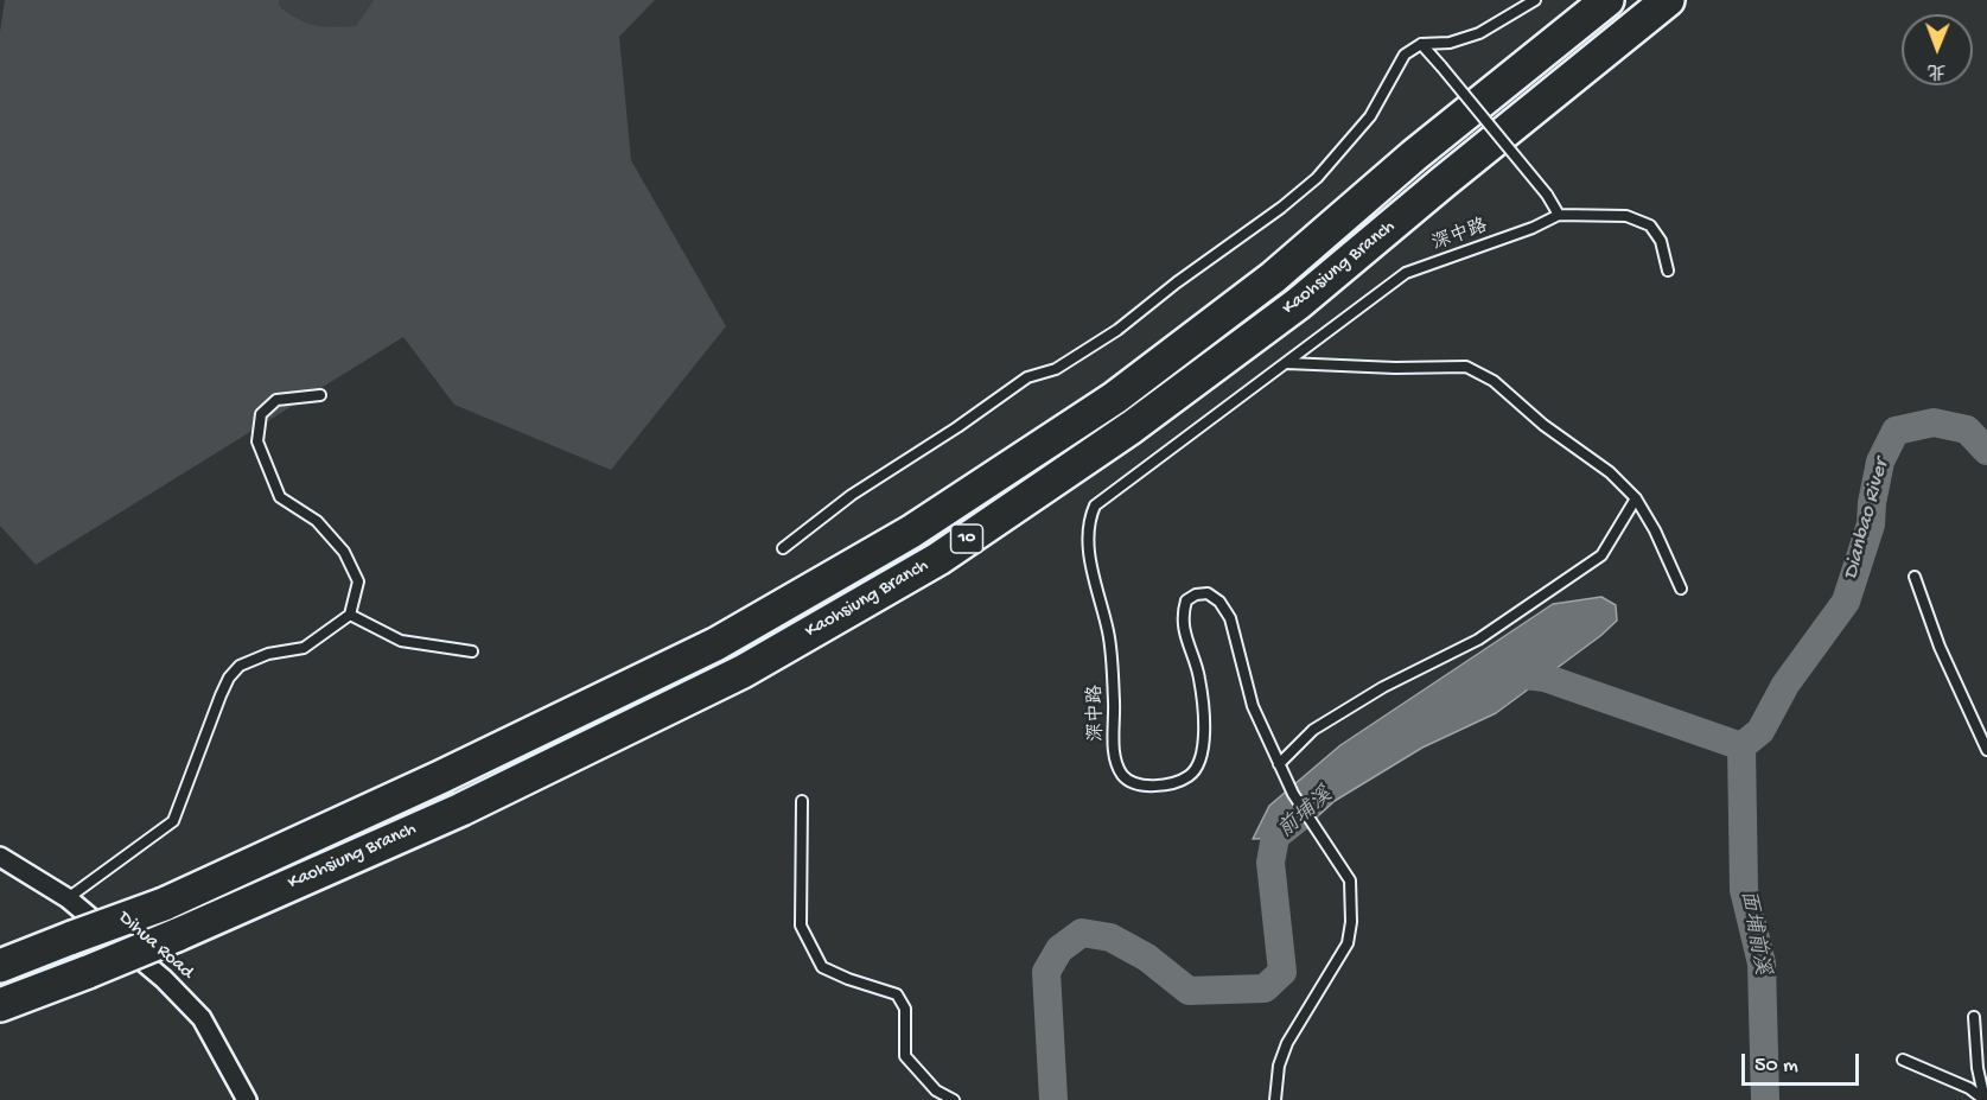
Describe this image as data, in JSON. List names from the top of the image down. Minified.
{"streets":{"highway":["Kaohsiung Branch","10"],"street":["Dihua Road"],"lane":["深中路"]},"water":["Dianbao River","前埔溪","面埔前溪"],"scale_bar":"50 m","north":"bottom"}
